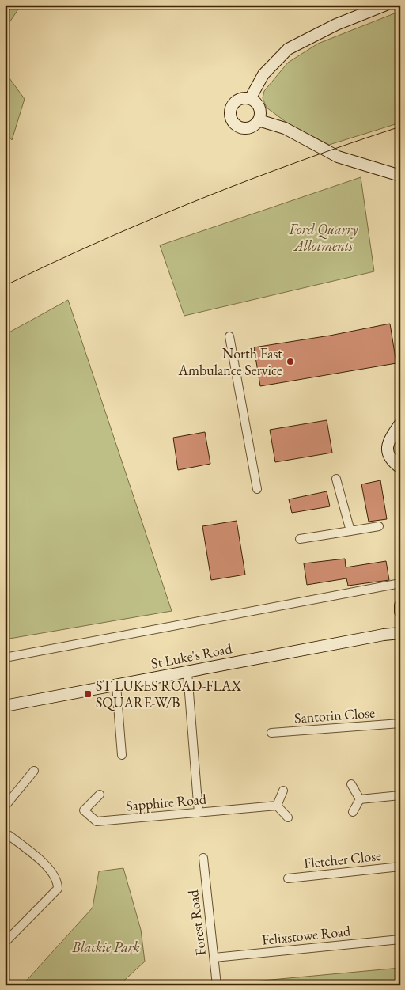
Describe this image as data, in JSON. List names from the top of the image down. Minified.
{"streets":{"main road":["St Luke's Road"],"street":["Santorin Close","Sapphire Road","Fletcher Close","Forest Road","Felixstowe Road"]},"crossings":[["Forest Road","Felixstowe Road"]],"parks":["Ford Quarry Allotments","Blackie Park"],"places":{"other":["North East Ambulance Service"],"transit":["ST LUKES ROAD-FLAX SQUARE-W/B"]}}
